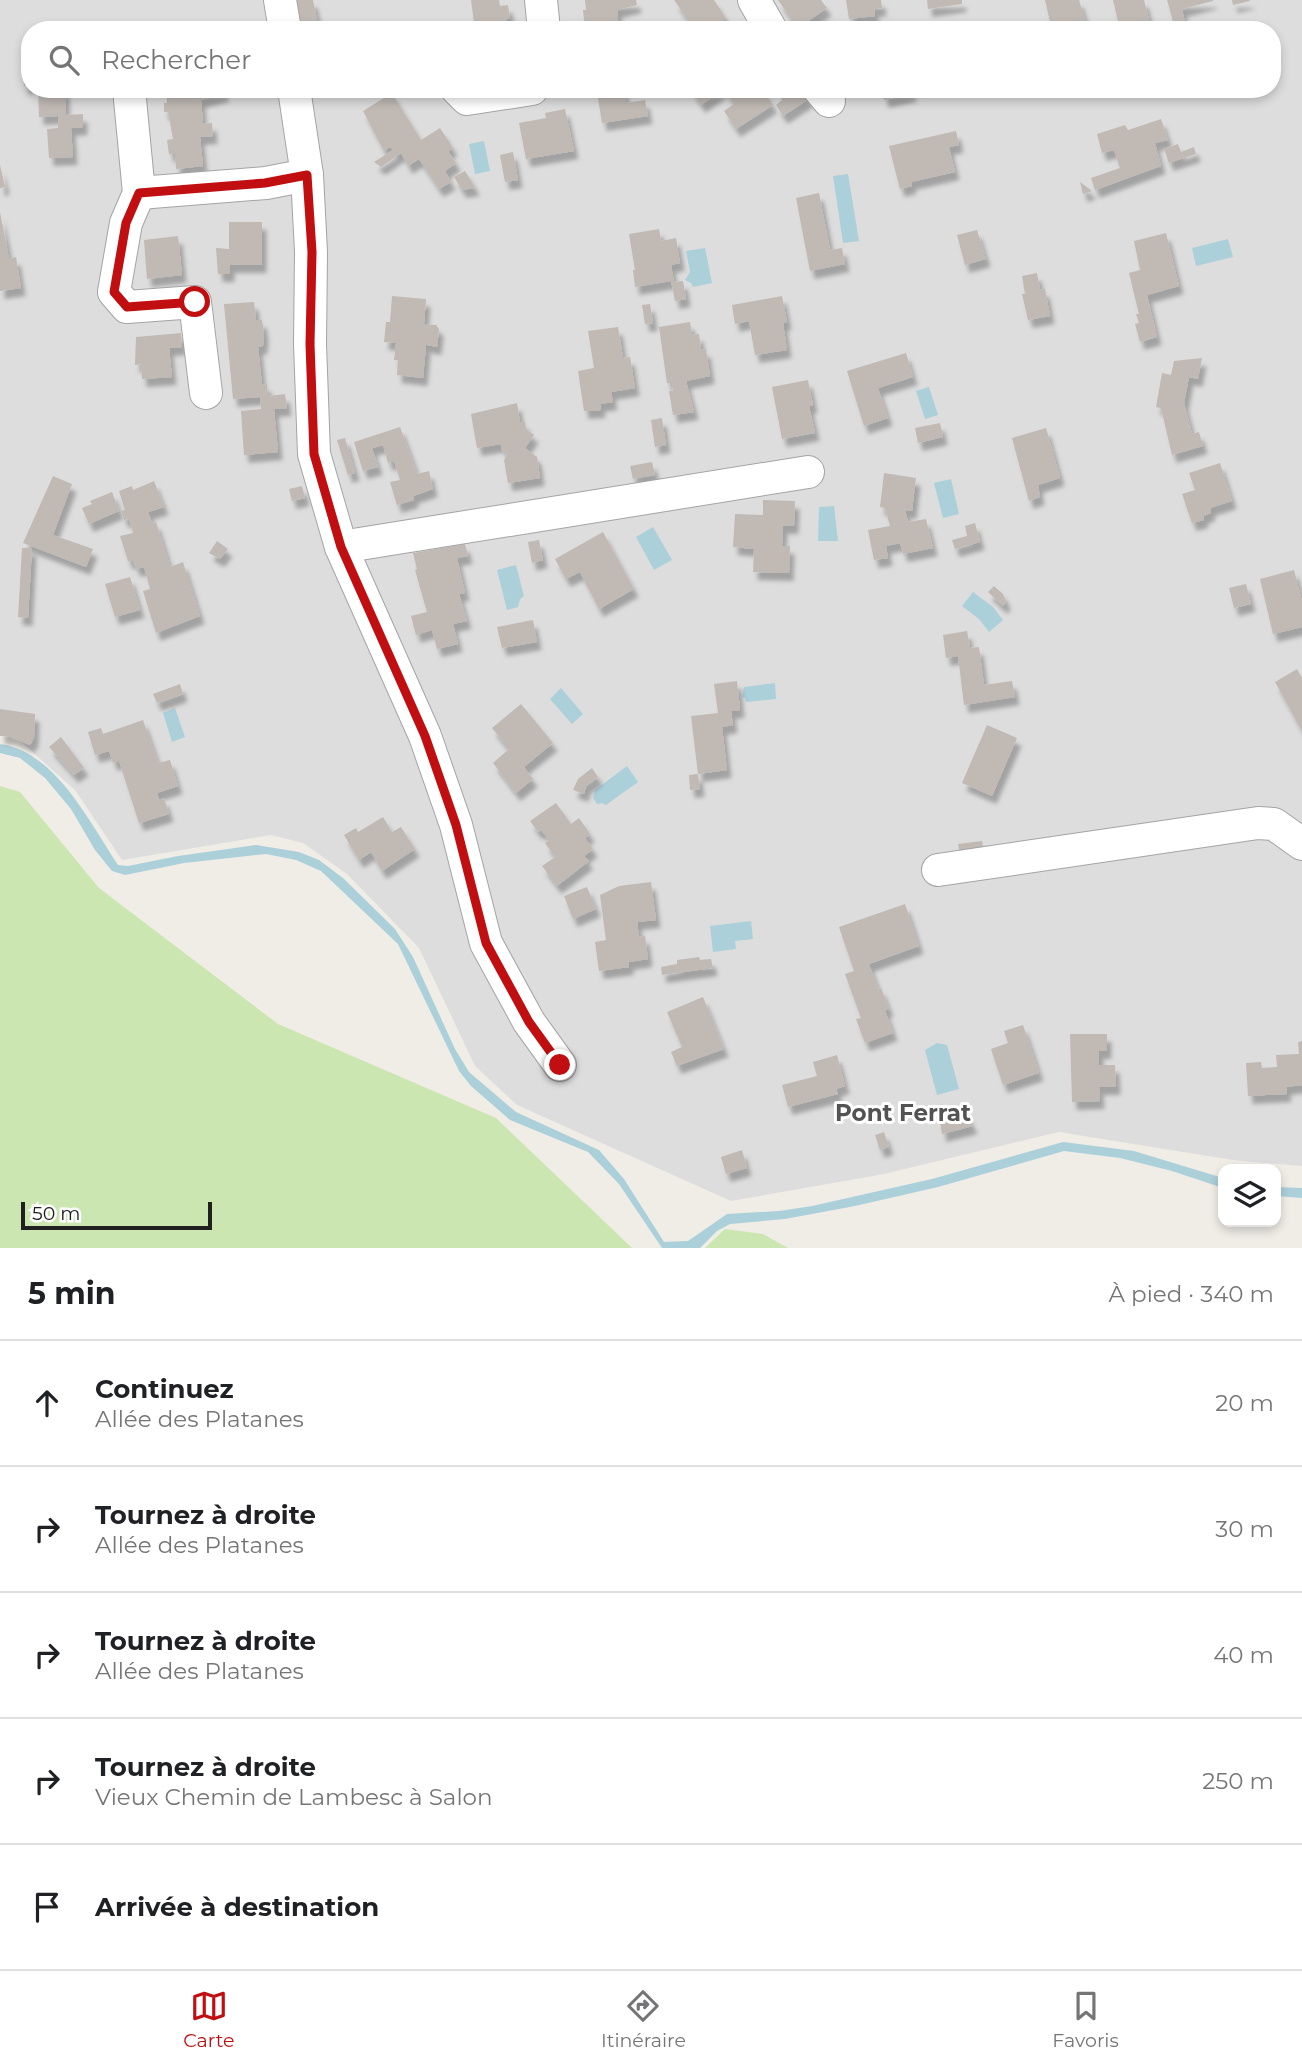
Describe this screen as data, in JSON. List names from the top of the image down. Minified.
{"districts":["Pont Ferrat"],"scale_bar":"50 m","page":{"search":"Rechercher","scale":"50 m","heading":["5 min","À pied · 340 m"],"list":[["Continuez","Allée des Platanes","20 m"],["Tournez à droite","Allée des Platanes","30 m"],["Tournez à droite","Allée des Platanes","40 m"],["Tournez à droite","Vieux Chemin de Lambesc à Salon","250 m"],"Arrivée à destination"],"nav":["Carte","Itinéraire","Favoris"]}}
